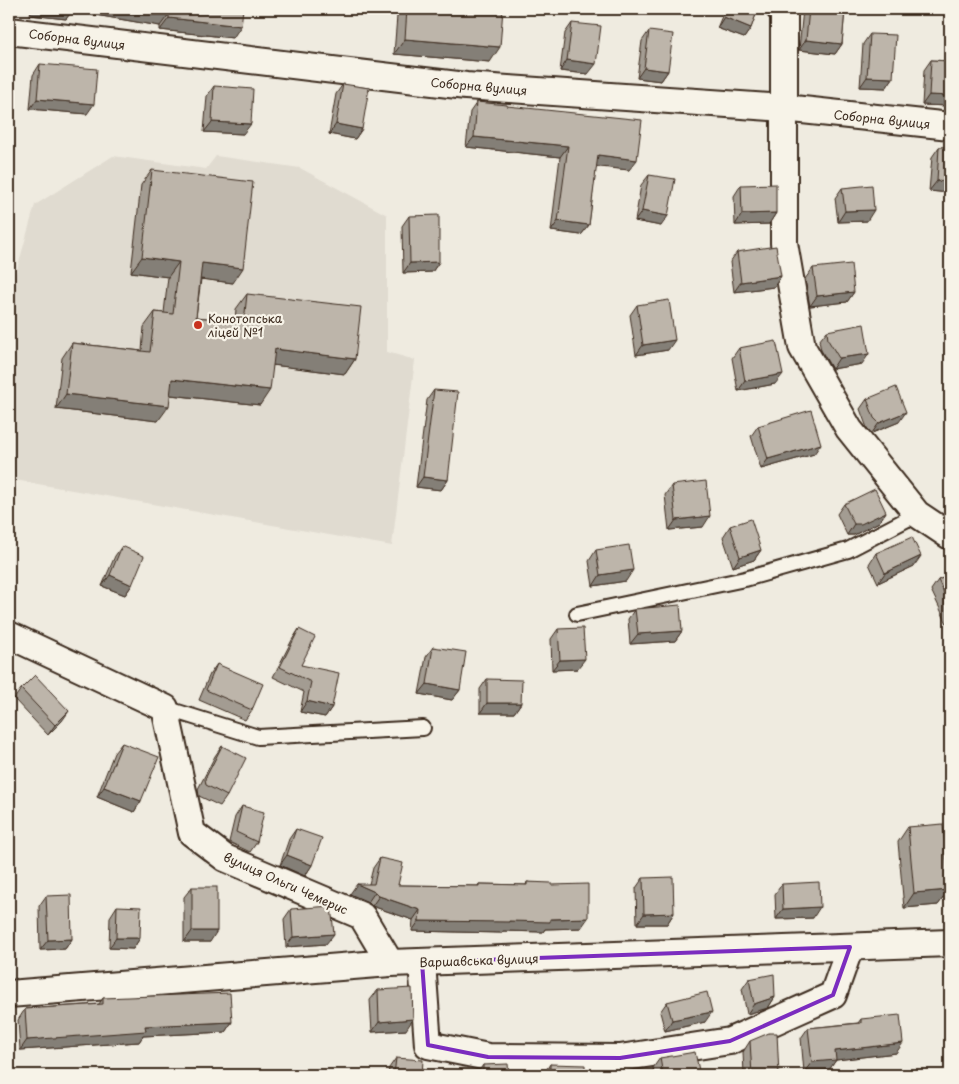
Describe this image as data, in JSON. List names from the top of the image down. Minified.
{"streets":{"street":["Соборна вулиця","вулиця Ольги Чемерис","Варшавська вулиця"]},"crossings":[["вулиця Ольги Чемерис","Варшавська вулиця"]],"places":["Конотопська ліцей №1"]}
